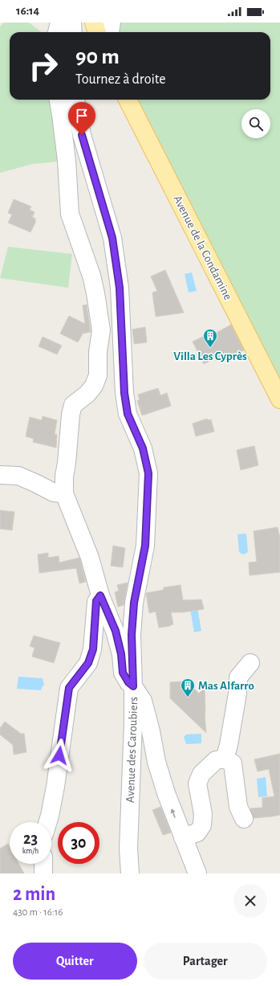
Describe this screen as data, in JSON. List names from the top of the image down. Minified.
{"streets":{"main road":["Avenue de la Condamine"],"street":["Avenue des Caroubiers"]},"places":{"building":["Villa Les Cyprès","Mas Alfarro"]},"page":{"status":"16:14","turn":["90 m","Tournez à droite"],"speed":"23 km/h","limit":"30","heading":["2 min","430 m · 16:16"],"buttons":["Quitter","Partager"]}}
